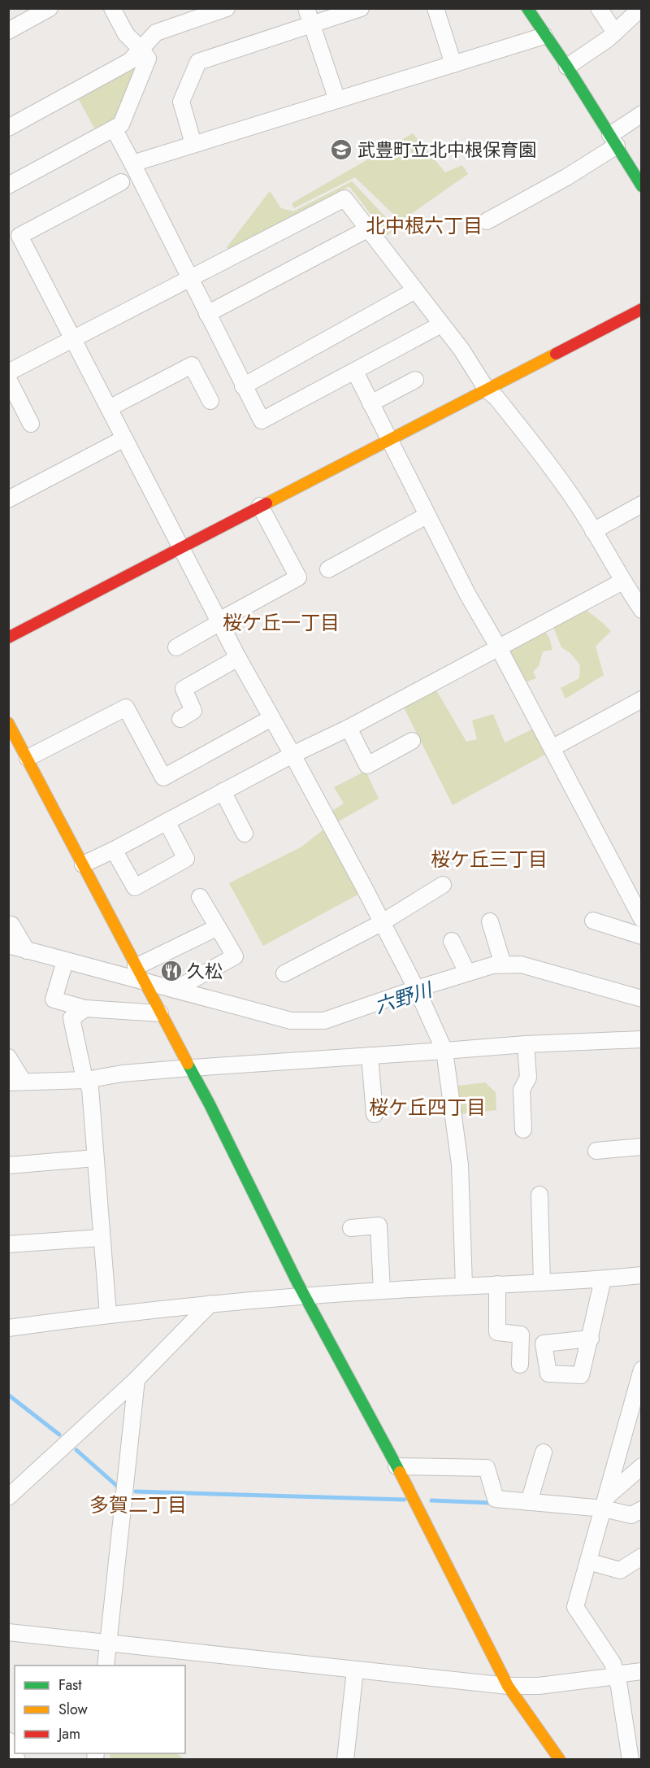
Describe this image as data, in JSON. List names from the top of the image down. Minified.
{"districts":["北中根六丁目","桜ケ丘一丁目","桜ケ丘三丁目","桜ケ丘四丁目","多賀二丁目"],"water":["六野川"],"places":{"school or university":["武豊町立北中根保育園"],"restaurant":["久松"]},"legend":["Fast","Slow","Jam"]}
